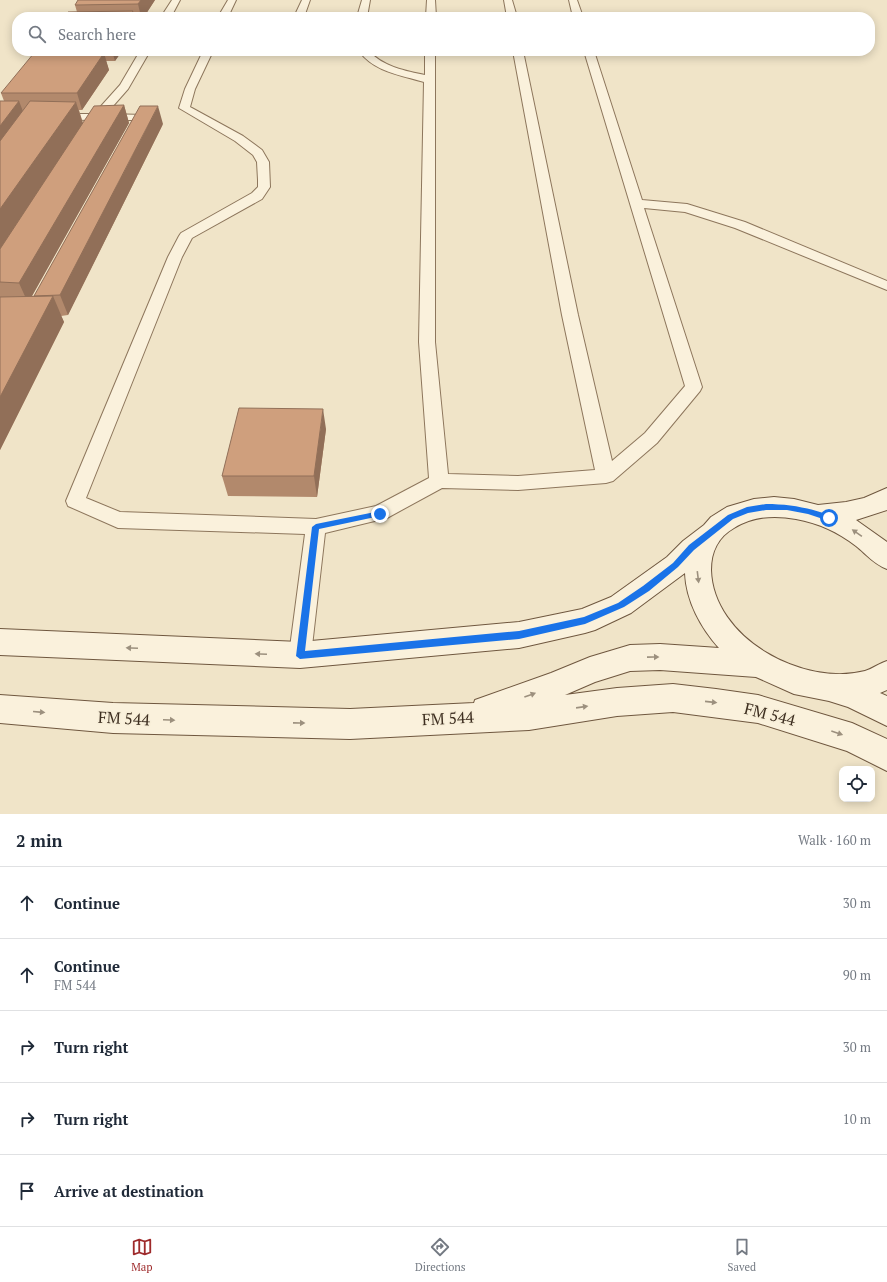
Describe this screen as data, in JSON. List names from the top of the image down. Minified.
{"streets":{"main road":["FM 544"]},"page":{"search":"Search here","heading":["2 min","Walk · 160 m"],"list":[["Continue","30 m"],["Continue","FM 544","90 m"],["Turn right","30 m"],["Turn right","10 m"],"Arrive at destination"],"nav":["Map","Directions","Saved"]}}
